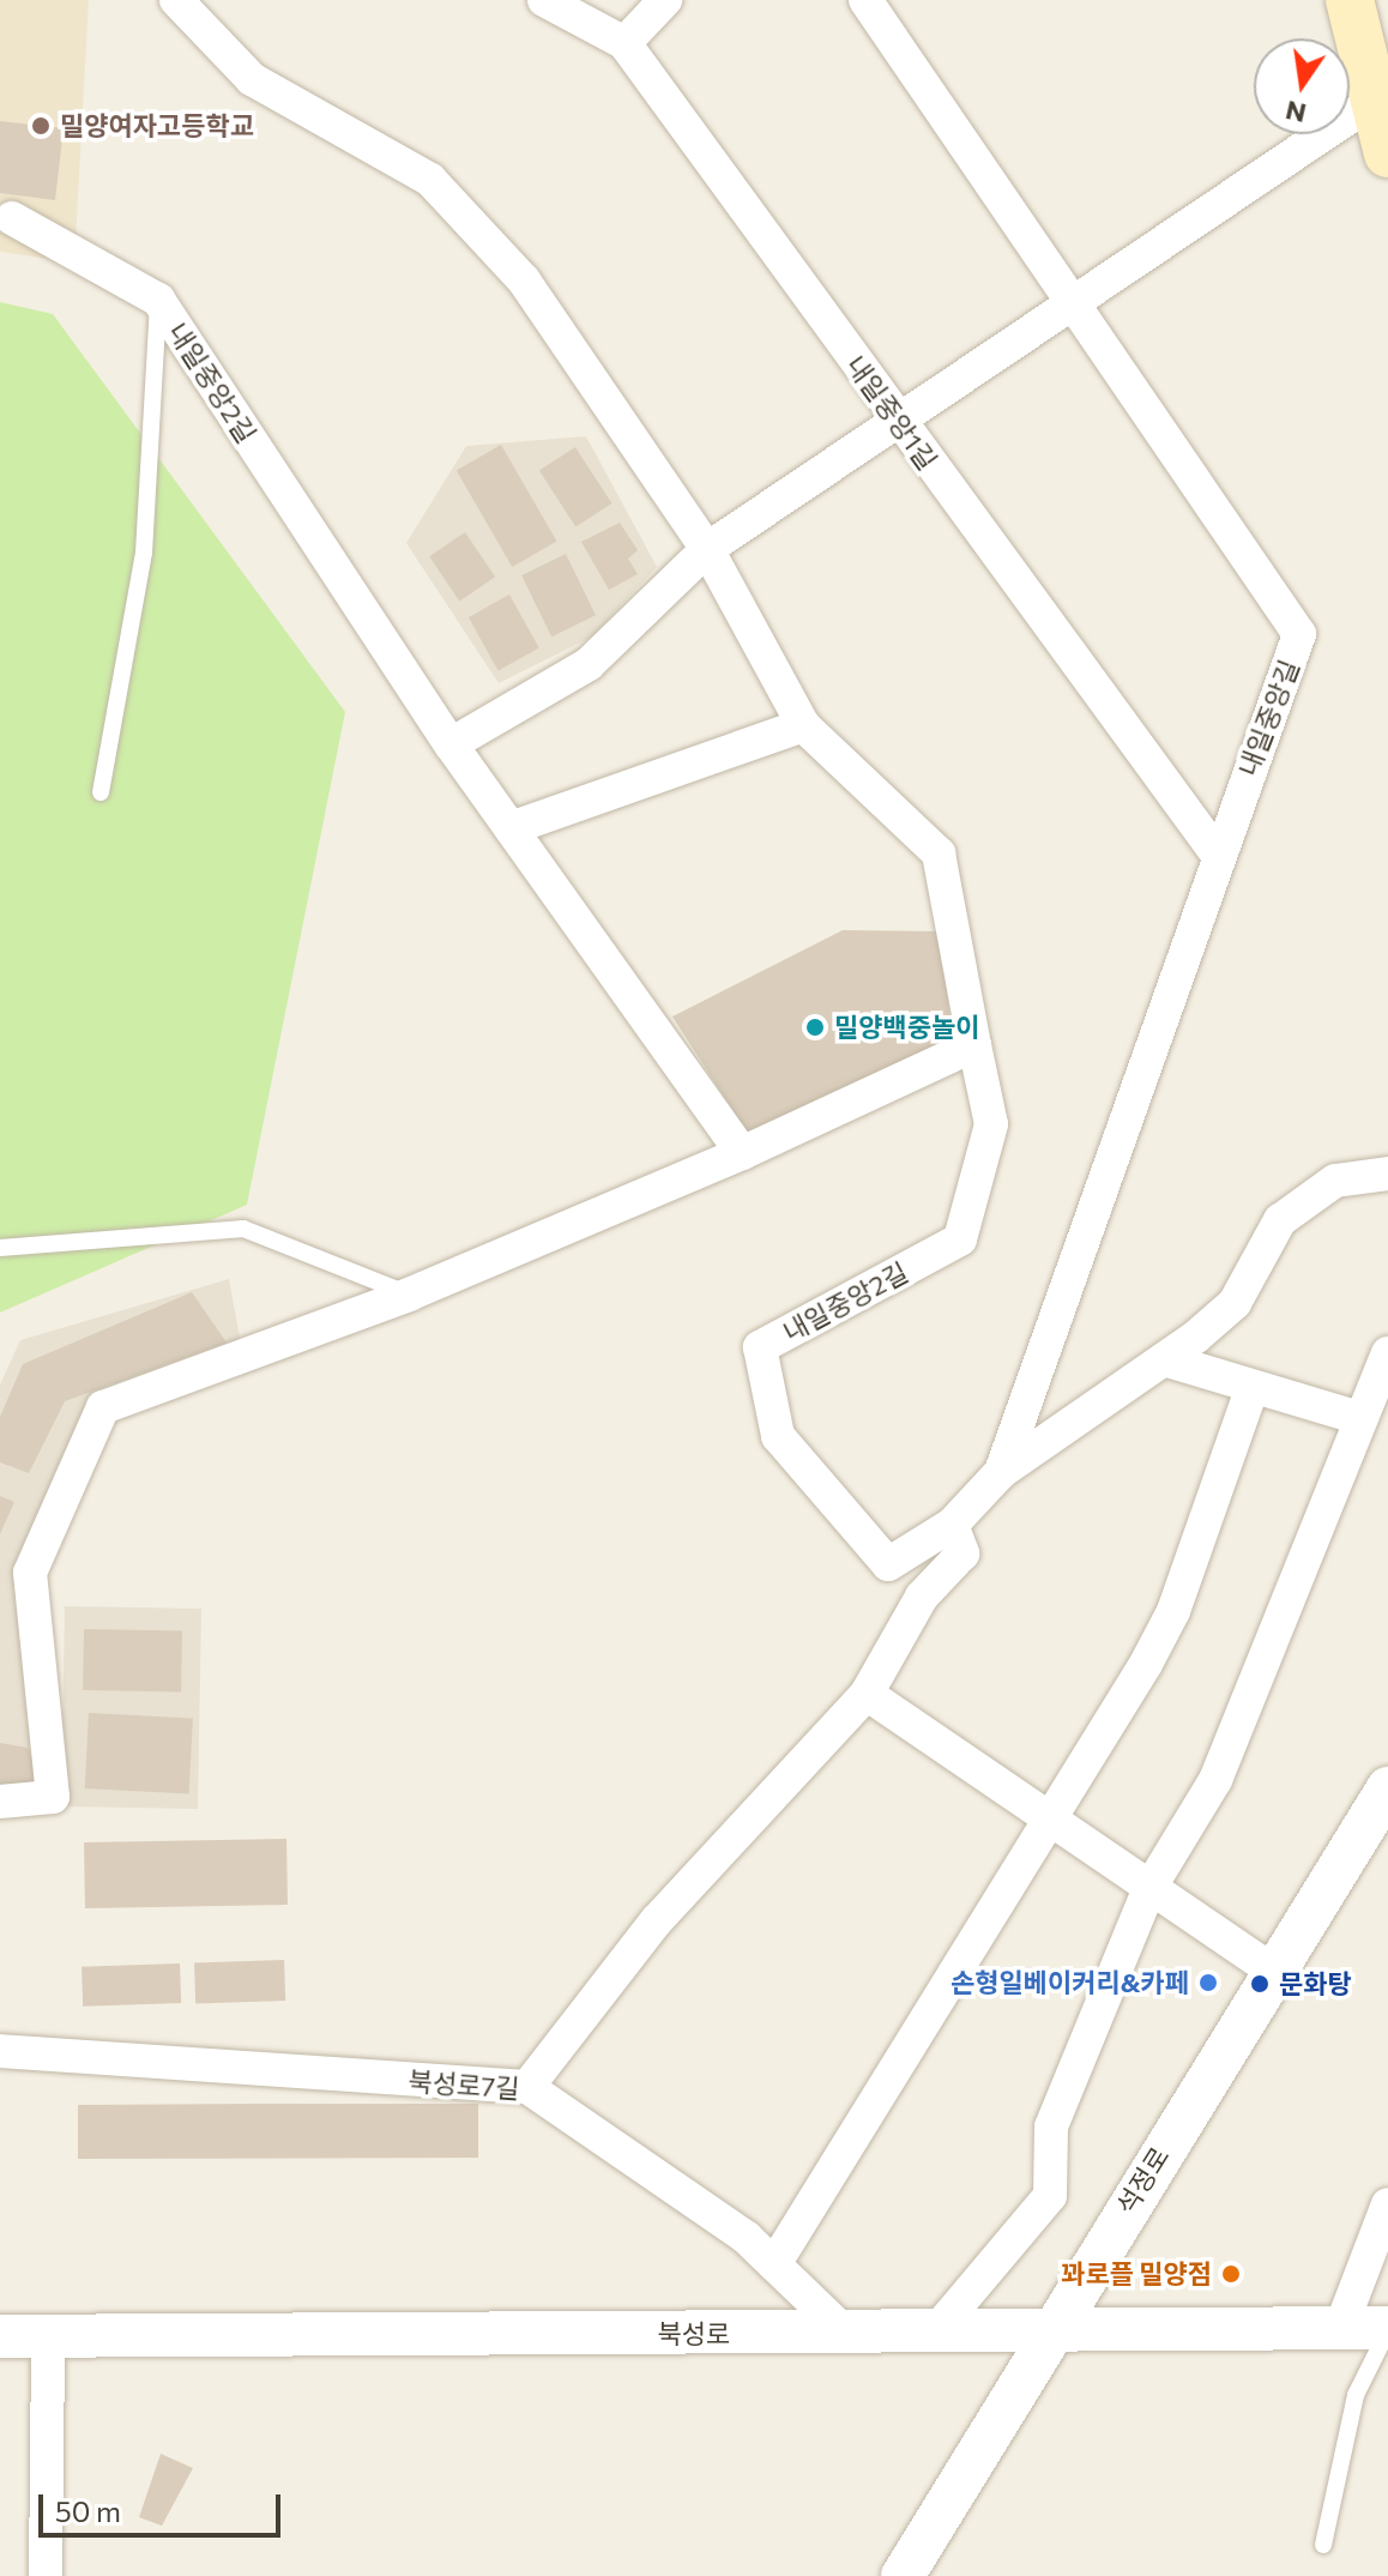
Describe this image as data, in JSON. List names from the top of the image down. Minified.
{"streets":{"street":["내일중앙2길","내일중앙1길","내일중앙길","북성로7길","석정로","북성로"]},"crossings":[["내일중앙2길","내일중앙길"],["내일중앙1길","내일중앙길"],["북성로7길","북성로"],["석정로","북성로"]],"places":["밀양여자고등학교","밀양백중놀이","손형일베이커리&카페","문화탕","꽈로플 밀양점"],"scale_bar":"50 m","north":"bottom"}
